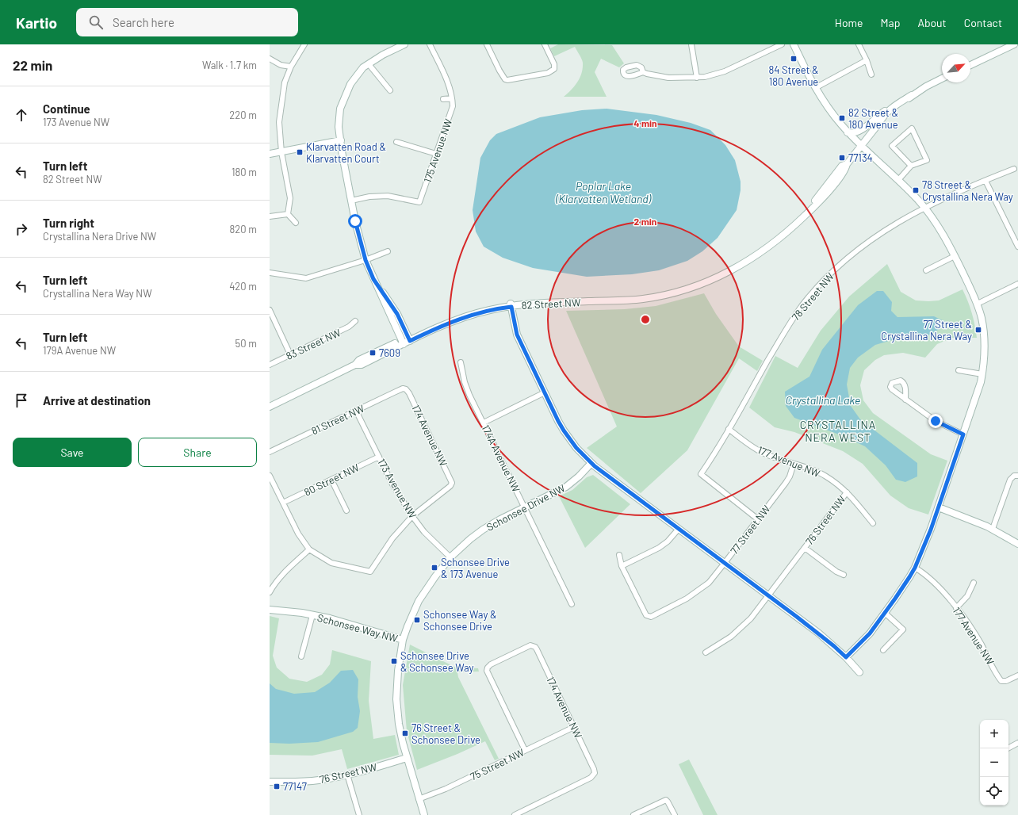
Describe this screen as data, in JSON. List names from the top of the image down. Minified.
{"streets":{"street":["175 Avenue NW","78 Street NW","82 Street NW","83 Street NW","81 Street NW","174 Avenue NW","174A Avenue NW","177 Avenue NW","80 Street NW","173 Avenue NW","Schonsee Drive NW","76 Street NW","77 Street NW","Schonsee Way NW","75 Street NW"]},"crossings":[["78 Street NW","177 Avenue NW"],["78 Street NW","77 Street NW"],["81 Street NW","174 Avenue NW"],["81 Street NW","173 Avenue NW"],["174 Avenue NW","173 Avenue NW"],["174 Avenue NW","75 Street NW"],["174A Avenue NW","Schonsee Drive NW"],["177 Avenue NW","76 Street NW"],["177 Avenue NW","77 Street NW"],["80 Street NW","173 Avenue NW"],["173 Avenue NW","Schonsee Drive NW"],["Schonsee Drive NW","76 Street NW"],["Schonsee Drive NW","Schonsee Way NW"],["Schonsee Drive NW","75 Street NW"]],"districts":["CRYSTALLINA NERA WEST"],"water":["Poplar Lake (Klarvatten Wetland)","Crystallina Lake"],"places":{"transit":["84 Street & 180 Avenue","82 Street & 180 Avenue","Klarvatten Road & Klarvatten Court","77134","78 Street & Crystallina Nera Way","77 Street & Crystallina Nera Way","7609","Schonsee Drive & 173 Avenue","Schonsee Way & Schonsee Drive","Schonsee Drive & Schonsee Way","76 Street & Schonsee Drive","77147"]},"north":"top right","page":{"header":"Kartio","search":"Search here","nav":["Home","Map","About","Contact"],"heading":["22 min","Walk · 1.7 km"],"list":[["Continue","173 Avenue NW","220 m"],["Turn left","82 Street NW","180 m"],["Turn right","Crystallina Nera Drive NW","820 m"],["Turn left","Crystallina Nera Way NW","420 m"],["Turn left","179A Avenue NW","50 m"],"Arrive at destination"],"buttons":["Save","Share"],"map_buttons":["+","−"]},"rings":["4 min","2 min"]}
